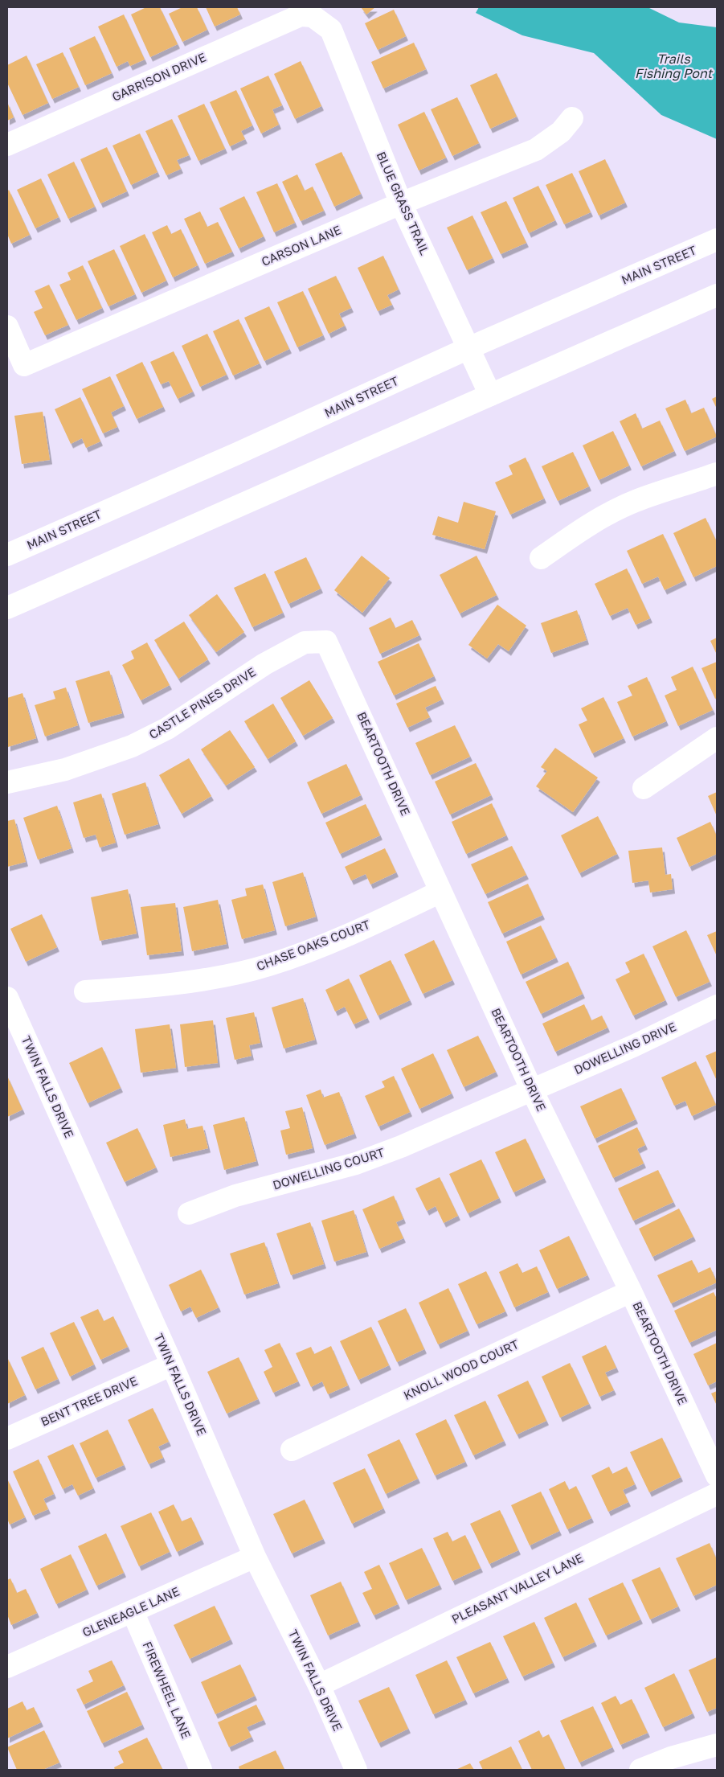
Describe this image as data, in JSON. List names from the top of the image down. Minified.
{"streets":{"street":["GARRISON DRIVE","BLUE GRASS TRAIL","CARSON LANE","MAIN STREET","CASTLE PINES DRIVE","BEARTOOTH DRIVE","CHASE OAKS COURT","DOWELLING DRIVE","TWIN FALLS DRIVE","DOWELLING COURT","KNOLL WOOD COURT","BENT TREE DRIVE","PLEASANT VALLEY LANE","GLENEAGLE LANE","FIREWHEEL LANE"]},"crossings":[["GARRISON DRIVE","BLUE GRASS TRAIL"],["BLUE GRASS TRAIL","CARSON LANE"],["BLUE GRASS TRAIL","MAIN STREET"],["CASTLE PINES DRIVE","BEARTOOTH DRIVE"],["BEARTOOTH DRIVE","CHASE OAKS COURT"],["BEARTOOTH DRIVE","DOWELLING DRIVE"],["BEARTOOTH DRIVE","DOWELLING COURT"],["BEARTOOTH DRIVE","KNOLL WOOD COURT"],["DOWELLING DRIVE","DOWELLING COURT"],["TWIN FALLS DRIVE","BENT TREE DRIVE"],["TWIN FALLS DRIVE","PLEASANT VALLEY LANE"],["TWIN FALLS DRIVE","GLENEAGLE LANE"],["GLENEAGLE LANE","FIREWHEEL LANE"]],"water":["Trails Fishing Pont"]}
